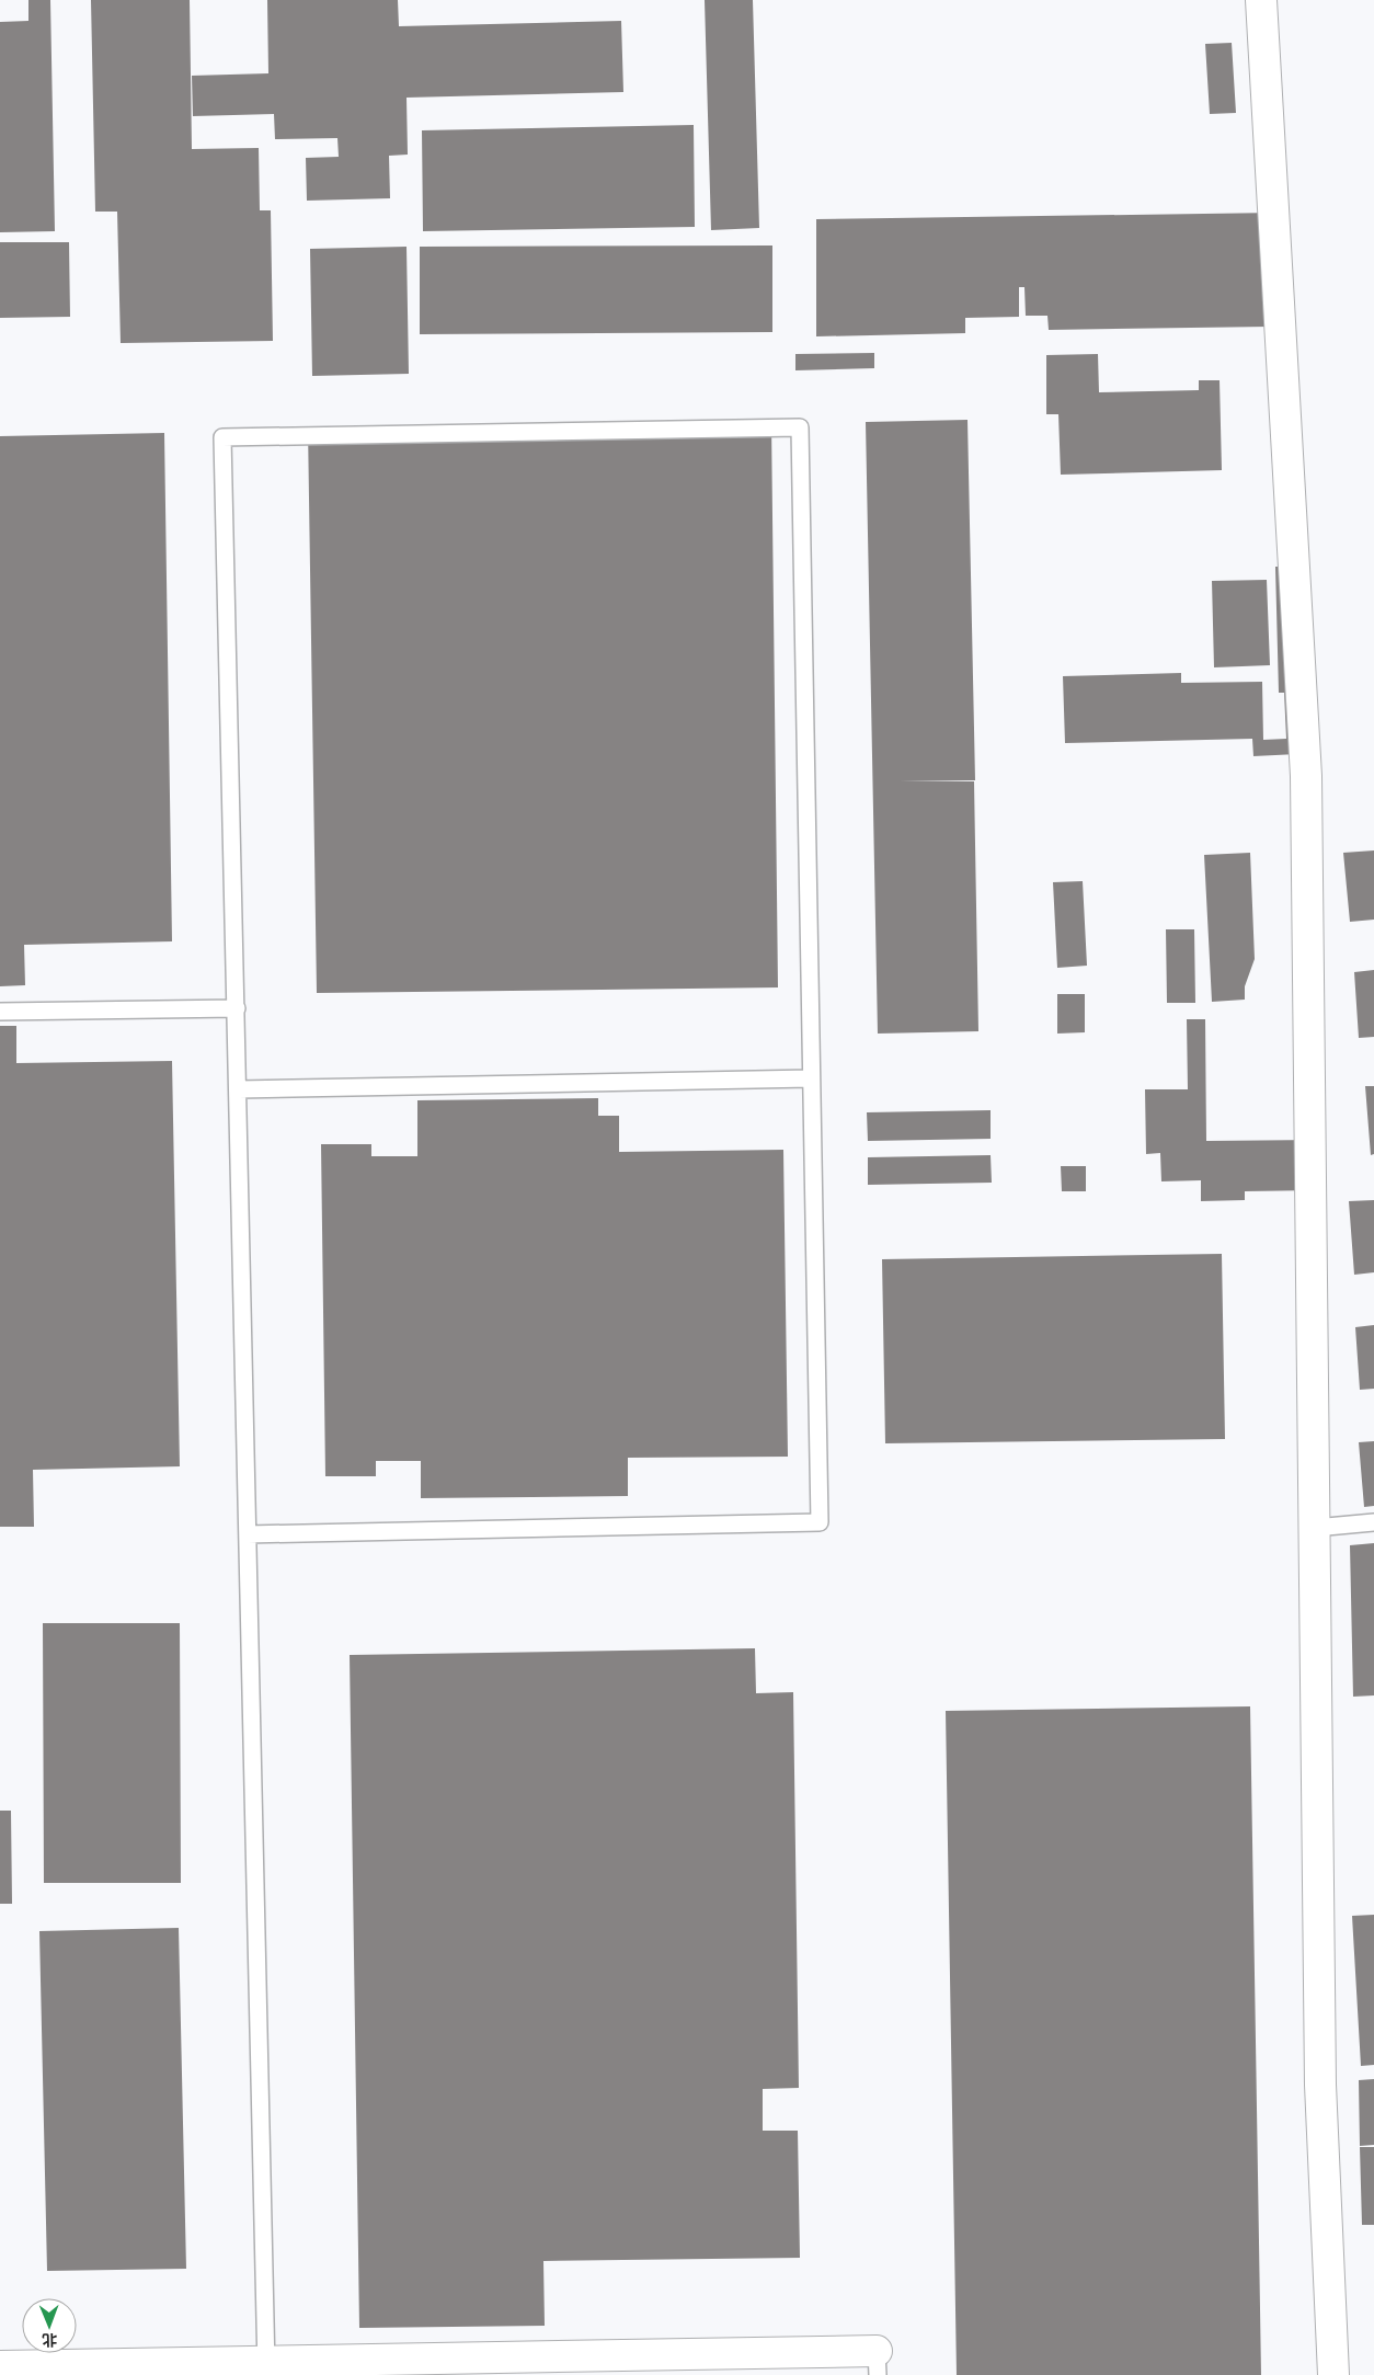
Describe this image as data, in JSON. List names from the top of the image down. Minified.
{"north":"bottom"}
